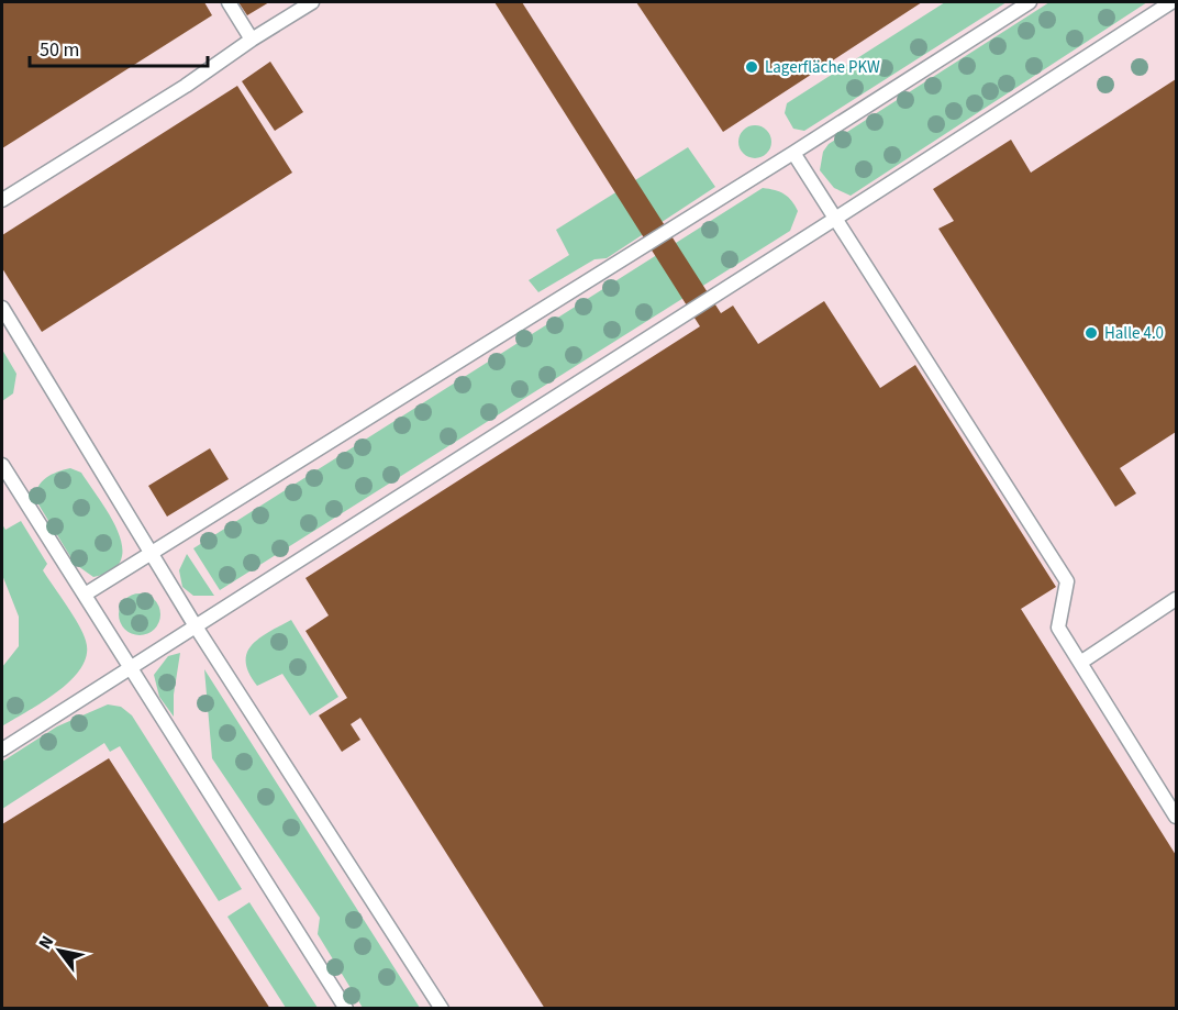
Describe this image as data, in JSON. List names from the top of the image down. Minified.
{"places":["Lagerfläche PKW","Halle 4.0"],"scale_bar":"50 m","north":"top left"}
